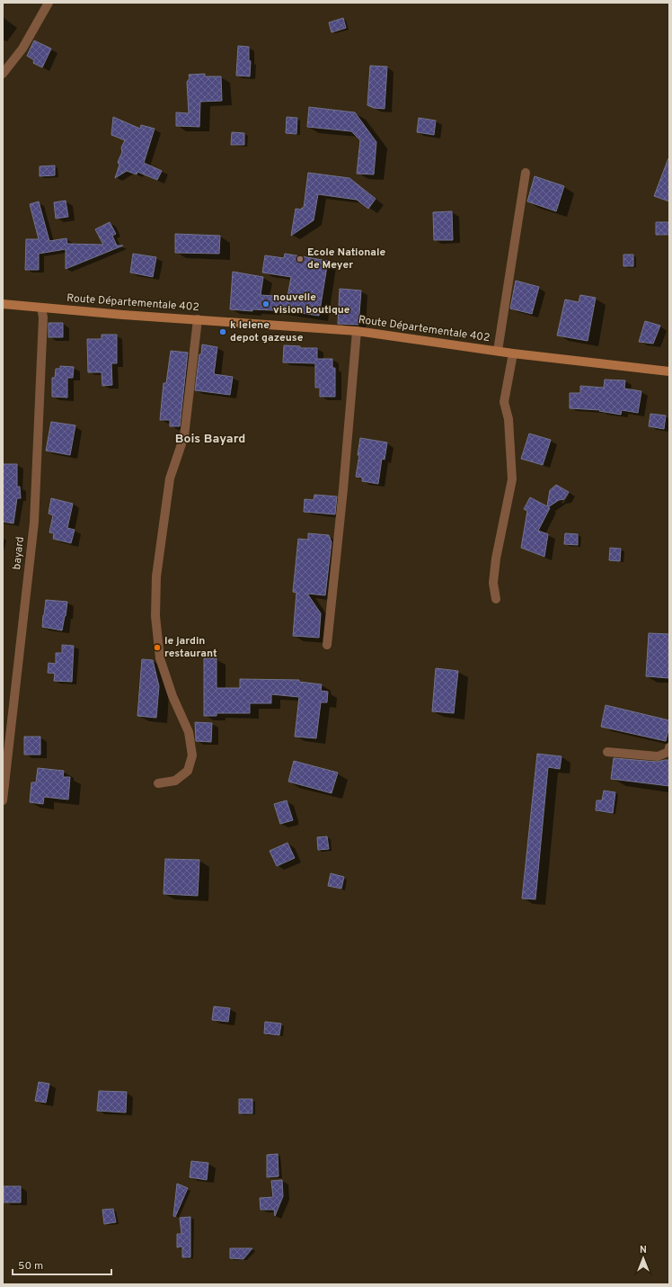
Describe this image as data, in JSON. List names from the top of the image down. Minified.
{"streets":{"main road":["Route Départementale 402"],"street":["bayard"]},"crossings":[["Route Départementale 402","bayard"]],"districts":["Bois Bayard"],"places":["Ecole Nationale de Meyer","nouvelle vision boutique","k lelene depot gazeuse","le jardin restaurant"],"scale_bar":"50 m","north":"top"}
